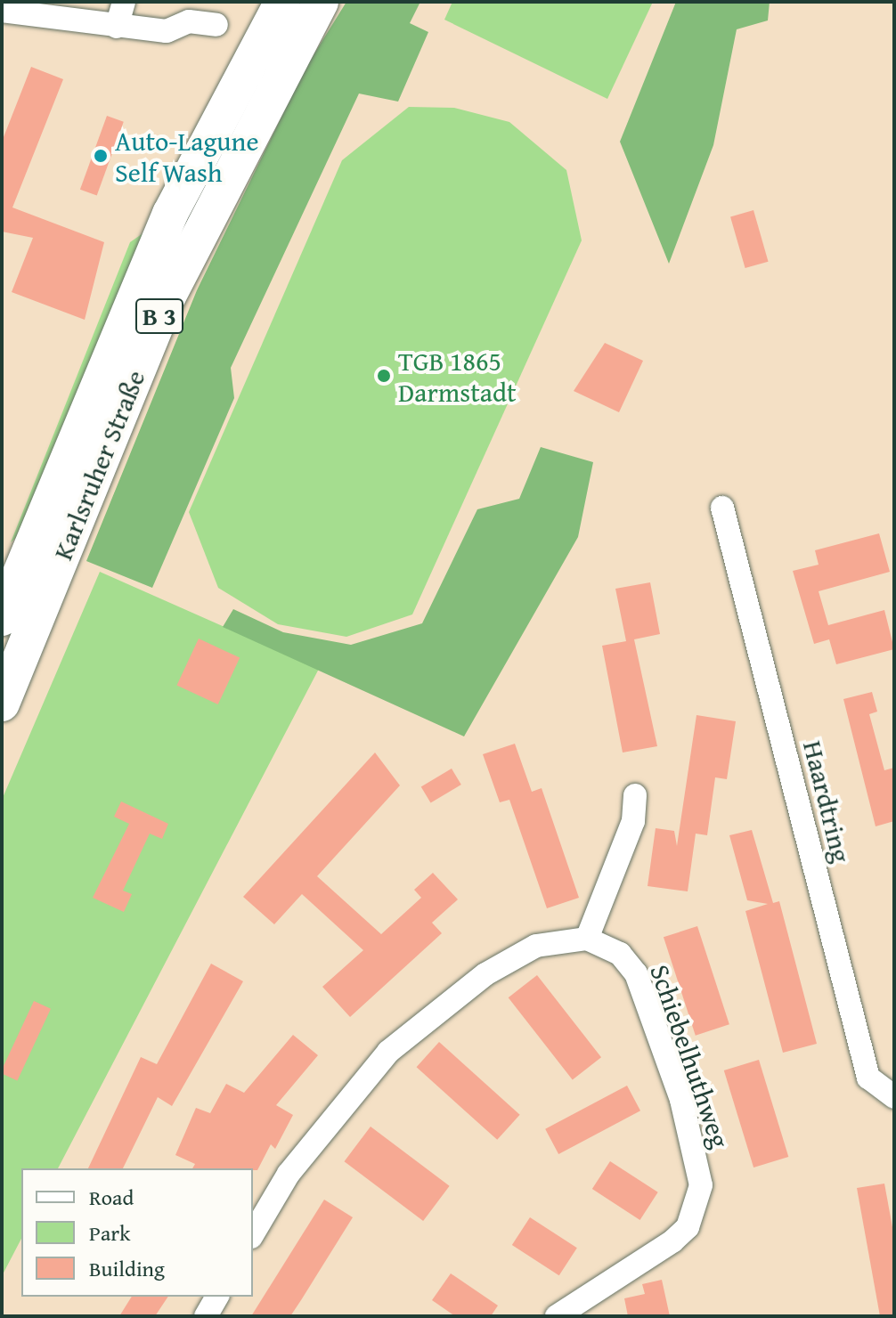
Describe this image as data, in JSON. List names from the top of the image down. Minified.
{"streets":{"main road":["B 3","Karlsruher Straße"],"street":["Haardtring","Schiebelhuthweg"]},"places":["Auto-Lagune Self Wash","TGB 1865 Darmstadt"],"legend":["Road","Park","Building"]}
